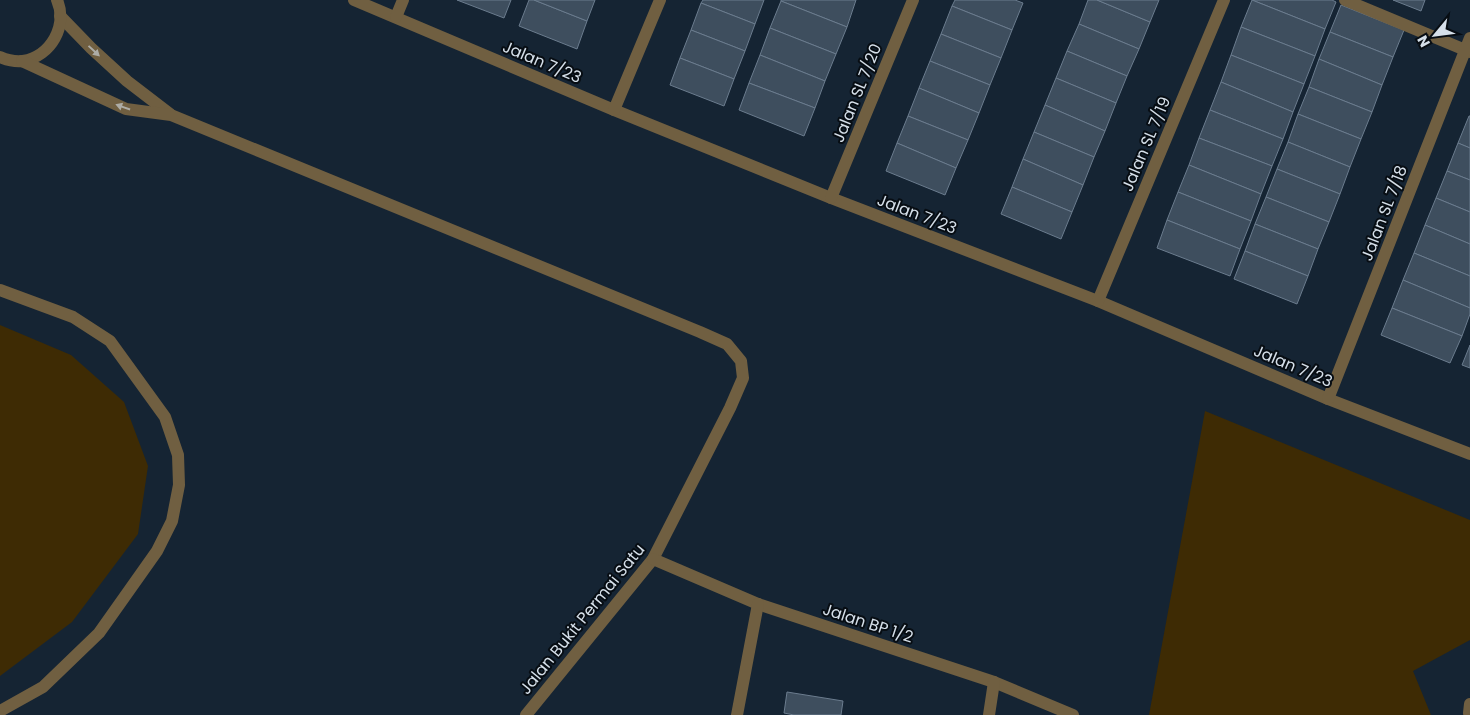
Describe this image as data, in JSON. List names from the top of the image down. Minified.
{"streets":{"street":["Jalan 7/23","Jalan SL 7/20","Jalan SL 7/19","Jalan SL 7/18","Jalan Bukit Permai Satu","Jalan BP 1/2"]},"crossings":[["Jalan 7/23","Jalan SL 7/20"],["Jalan 7/23","Jalan SL 7/19"],["Jalan 7/23","Jalan SL 7/18"],["Jalan Bukit Permai Satu","Jalan BP 1/2"]],"north":"bottom left"}
